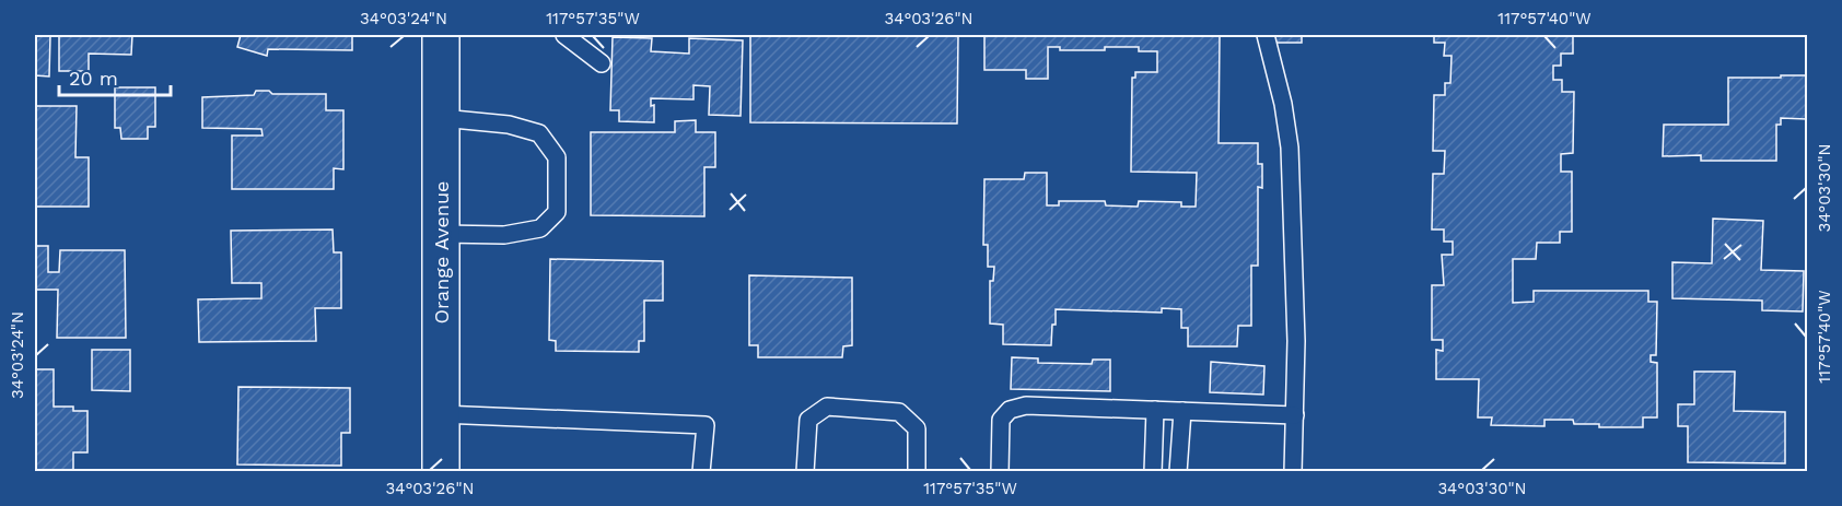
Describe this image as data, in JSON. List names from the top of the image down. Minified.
{"streets":{"street":["Orange Avenue"]},"scale_bar":"20 m","coordinates":["34°03'24\"N","117°57'35\"W","34°03'26\"N","117°57'40\"W","34°03'30\"N"]}
